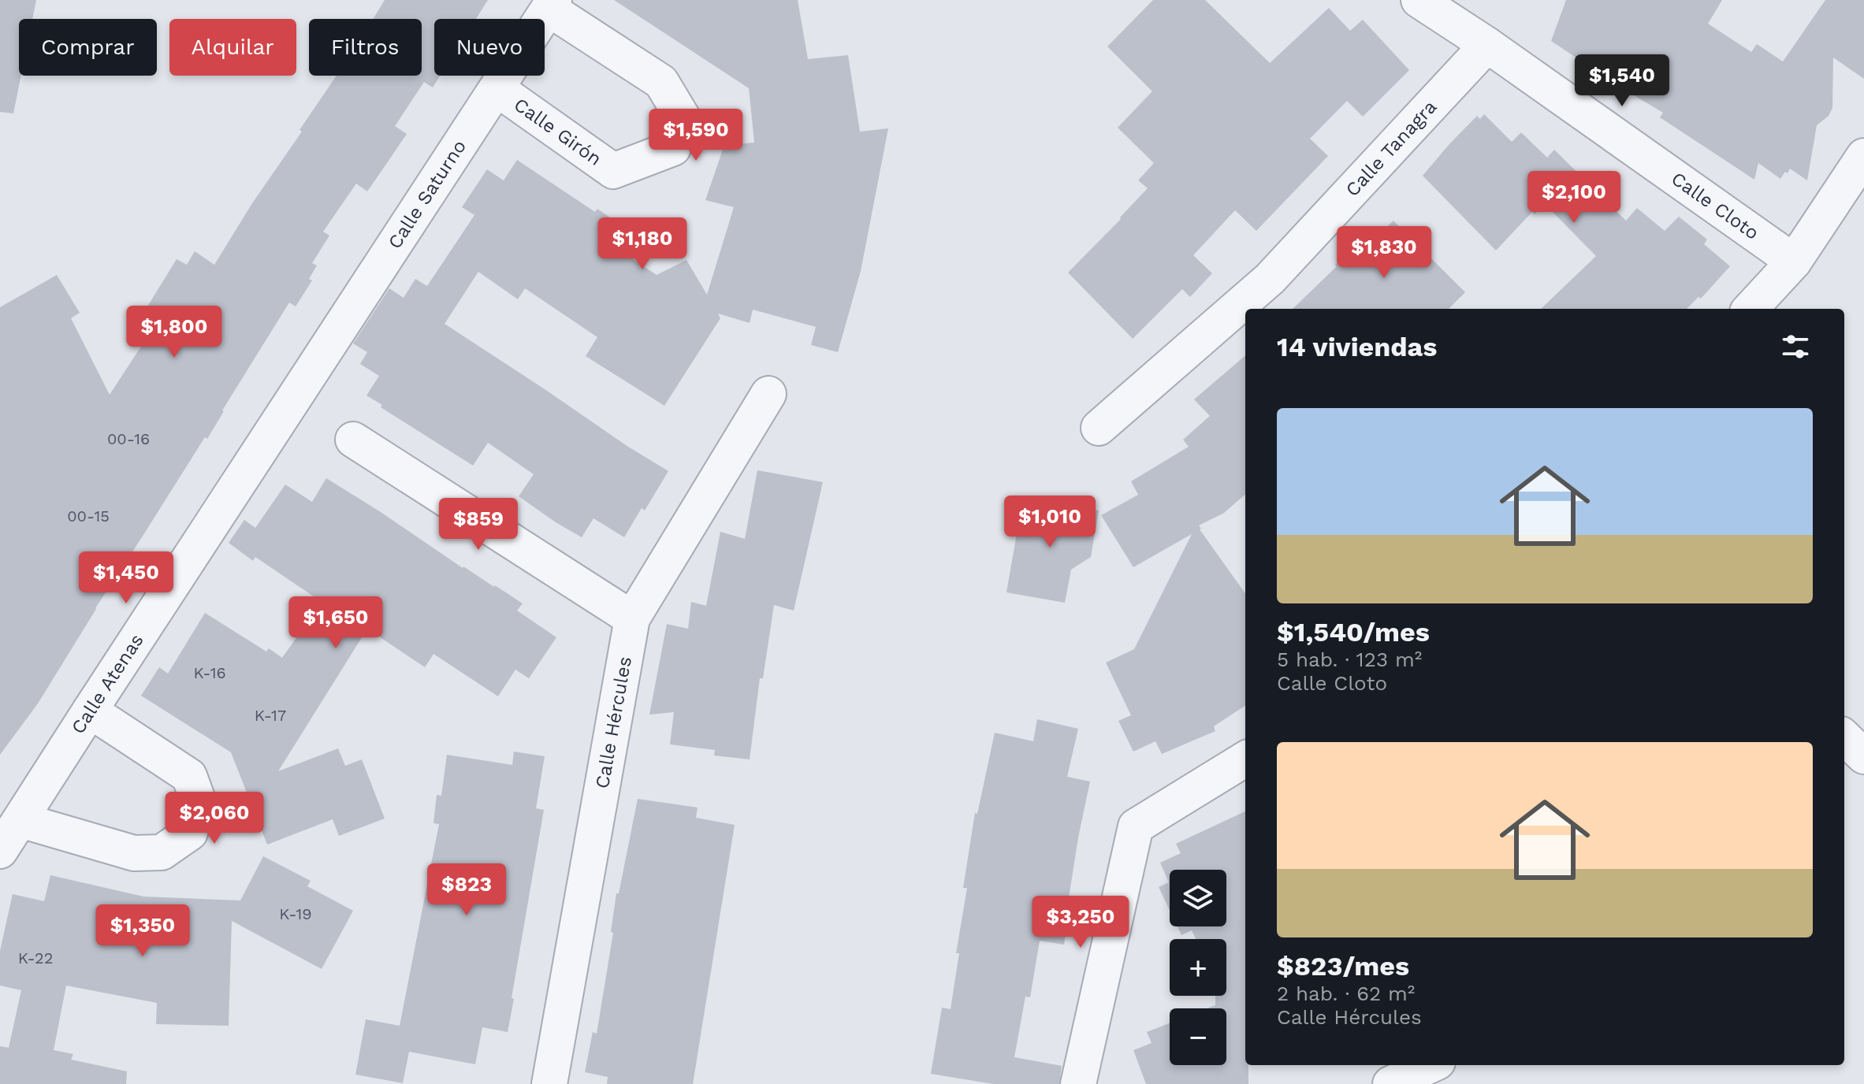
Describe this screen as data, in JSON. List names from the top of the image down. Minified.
{"streets":{"street":["Calle Girón","Calle Tanagra","Calle Saturno","Calle Cloto","Calle Atenas","Calle Hércules"]},"crossings":[["Calle Girón","Calle Saturno"],["Calle Tanagra","Calle Cloto"],["Calle Saturno","Calle Atenas"]],"house_numbers":["00-16","00-15","K-16","K-17","K-19","K-22"],"page":{"chip":["Comprar","Alquilar","Filtros","Nuevo"],"price":["$1,540","$1,590","$2,100","$1,180","$1,830","$1,800","$1,010","$859","$1,450","$1,650","$2,060","$823","$3,250","$1,350"],"heading":"14 viviendas","list":[{"name":"$1,540/mes","note":"5 hab. · 123 m² · Calle Cloto"},{"name":"$823/mes","note":"2 hab. · 62 m² · Calle Hércules"}],"map_buttons":["+","−"]}}
